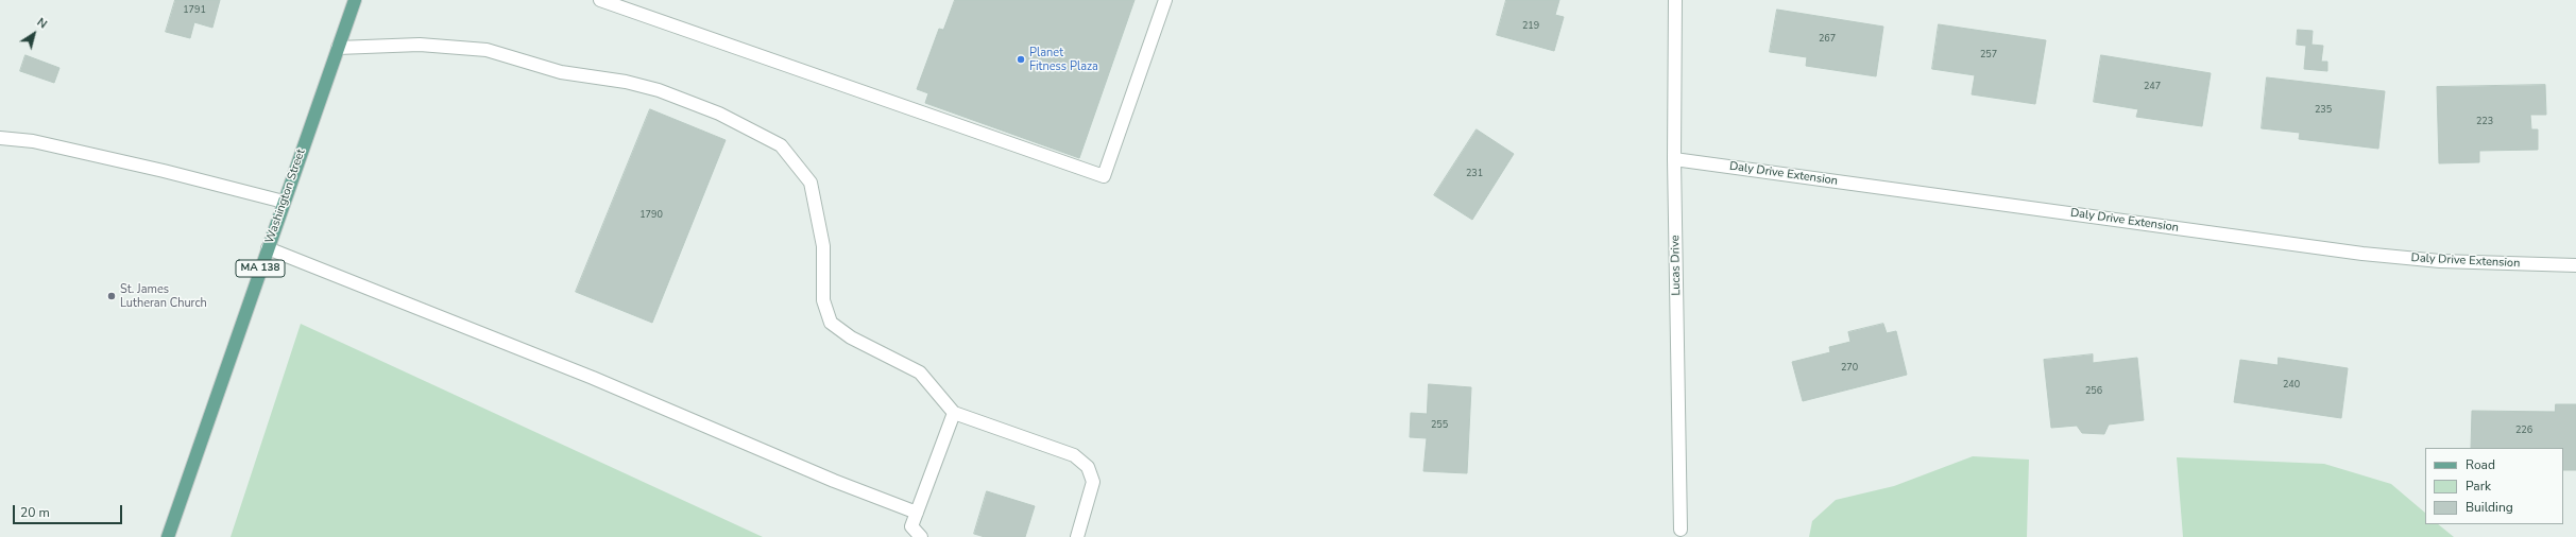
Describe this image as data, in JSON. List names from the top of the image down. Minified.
{"streets":{"main road":["Washington Street","MA 138"],"street":["Daly Drive Extension","Lucas Drive"]},"crossings":[["Daly Drive Extension","Lucas Drive"]],"places":["Planet Fitness Plaza","St. James Lutheran Church"],"house_numbers":["1791","219","267","257","247","235","223","231","1790","270","240","256","255","226"],"legend":["Road","Park","Building"],"scale_bar":"20 m","north":"top right"}
